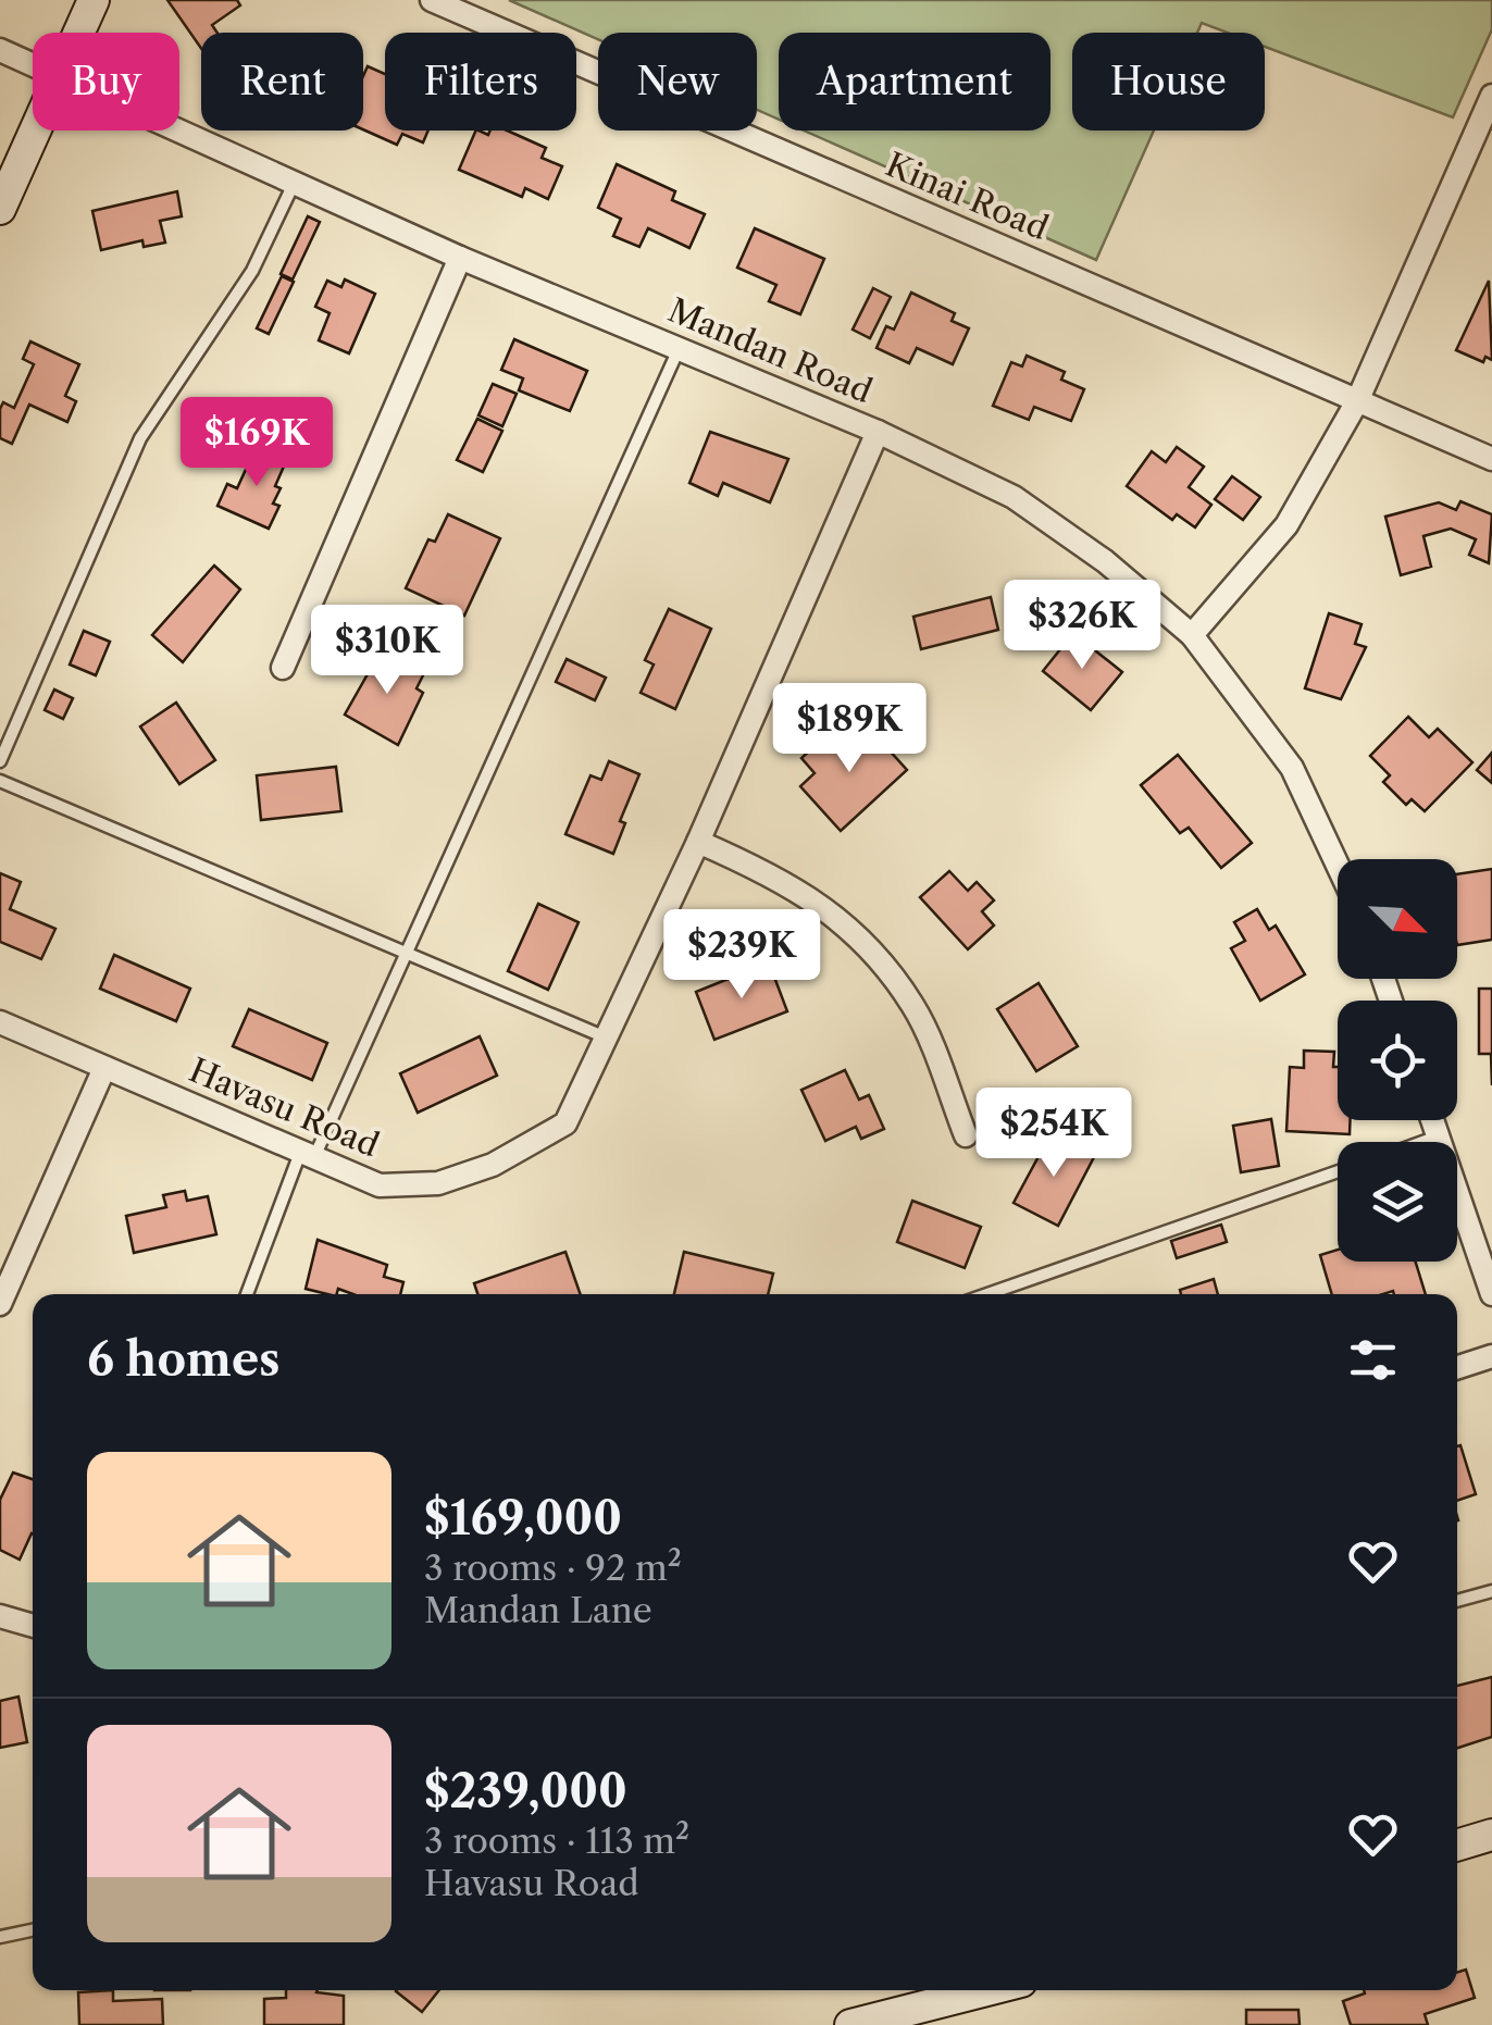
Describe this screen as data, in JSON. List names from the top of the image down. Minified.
{"streets":{"street":["Kinai Road","Mandan Road","Havasu Road"]},"crossings":[["Mandan Road","Havasu Road"]],"north":"bottom right","page":{"chip":["Buy","Rent","Filters","New","Apartment","House"],"price":["$169K","$326K","$310K","$189K","$239K","$254K"],"heading":"6 homes","list":[{"name":"$169,000","note":"3 rooms · 92 m² · Mandan Lane"},{"name":"$239,000","note":"3 rooms · 113 m² · Havasu Road"}]}}
